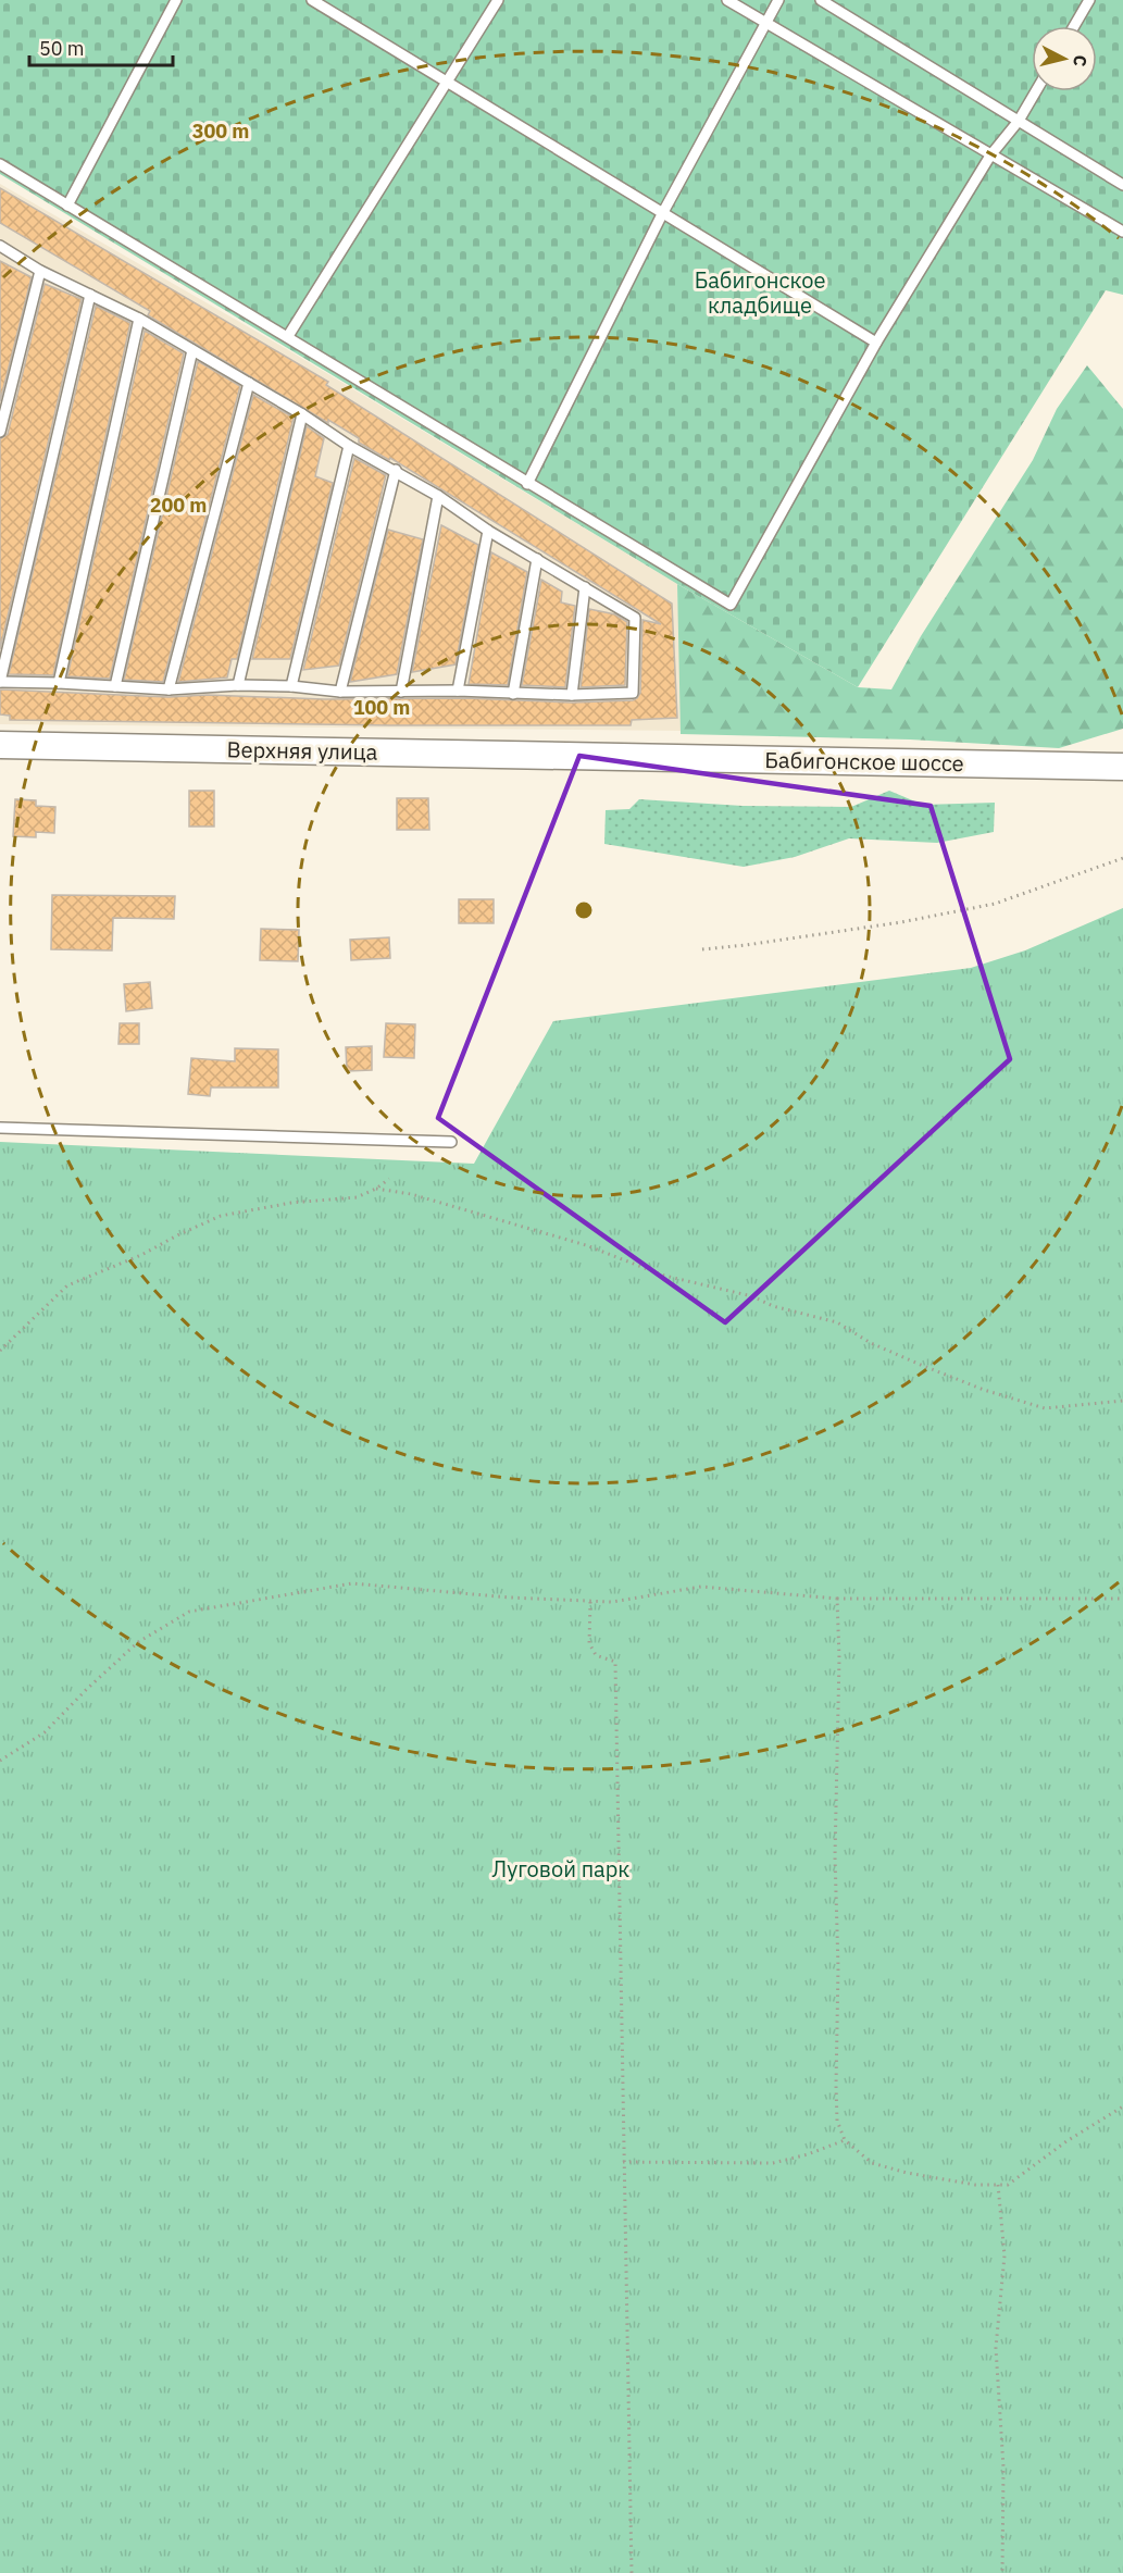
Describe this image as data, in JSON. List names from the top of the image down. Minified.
{"streets":{"street":["Верхняя улица","Бабигонское шоссе"]},"crossings":[["Верхняя улица","Бабигонское шоссе"]],"parks":["Бабигонское кладбище","Луговой парк"],"scale_bar":"50 m","north":"right","rings":["300 m","200 m","100 m"]}
